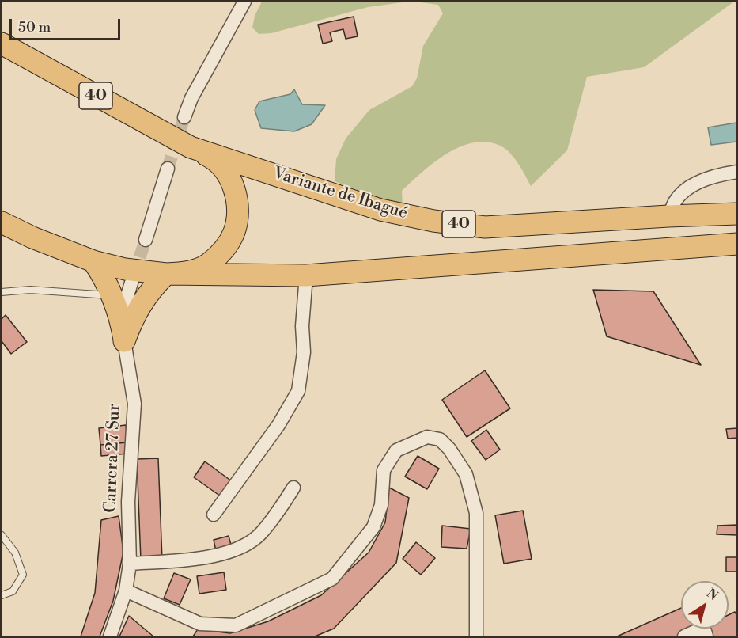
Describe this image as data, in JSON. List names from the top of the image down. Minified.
{"streets":{"highway":["40","Variante de Ibagué"],"street":["Carrera 27 Sur"]},"scale_bar":"50 m","north":"top right"}
